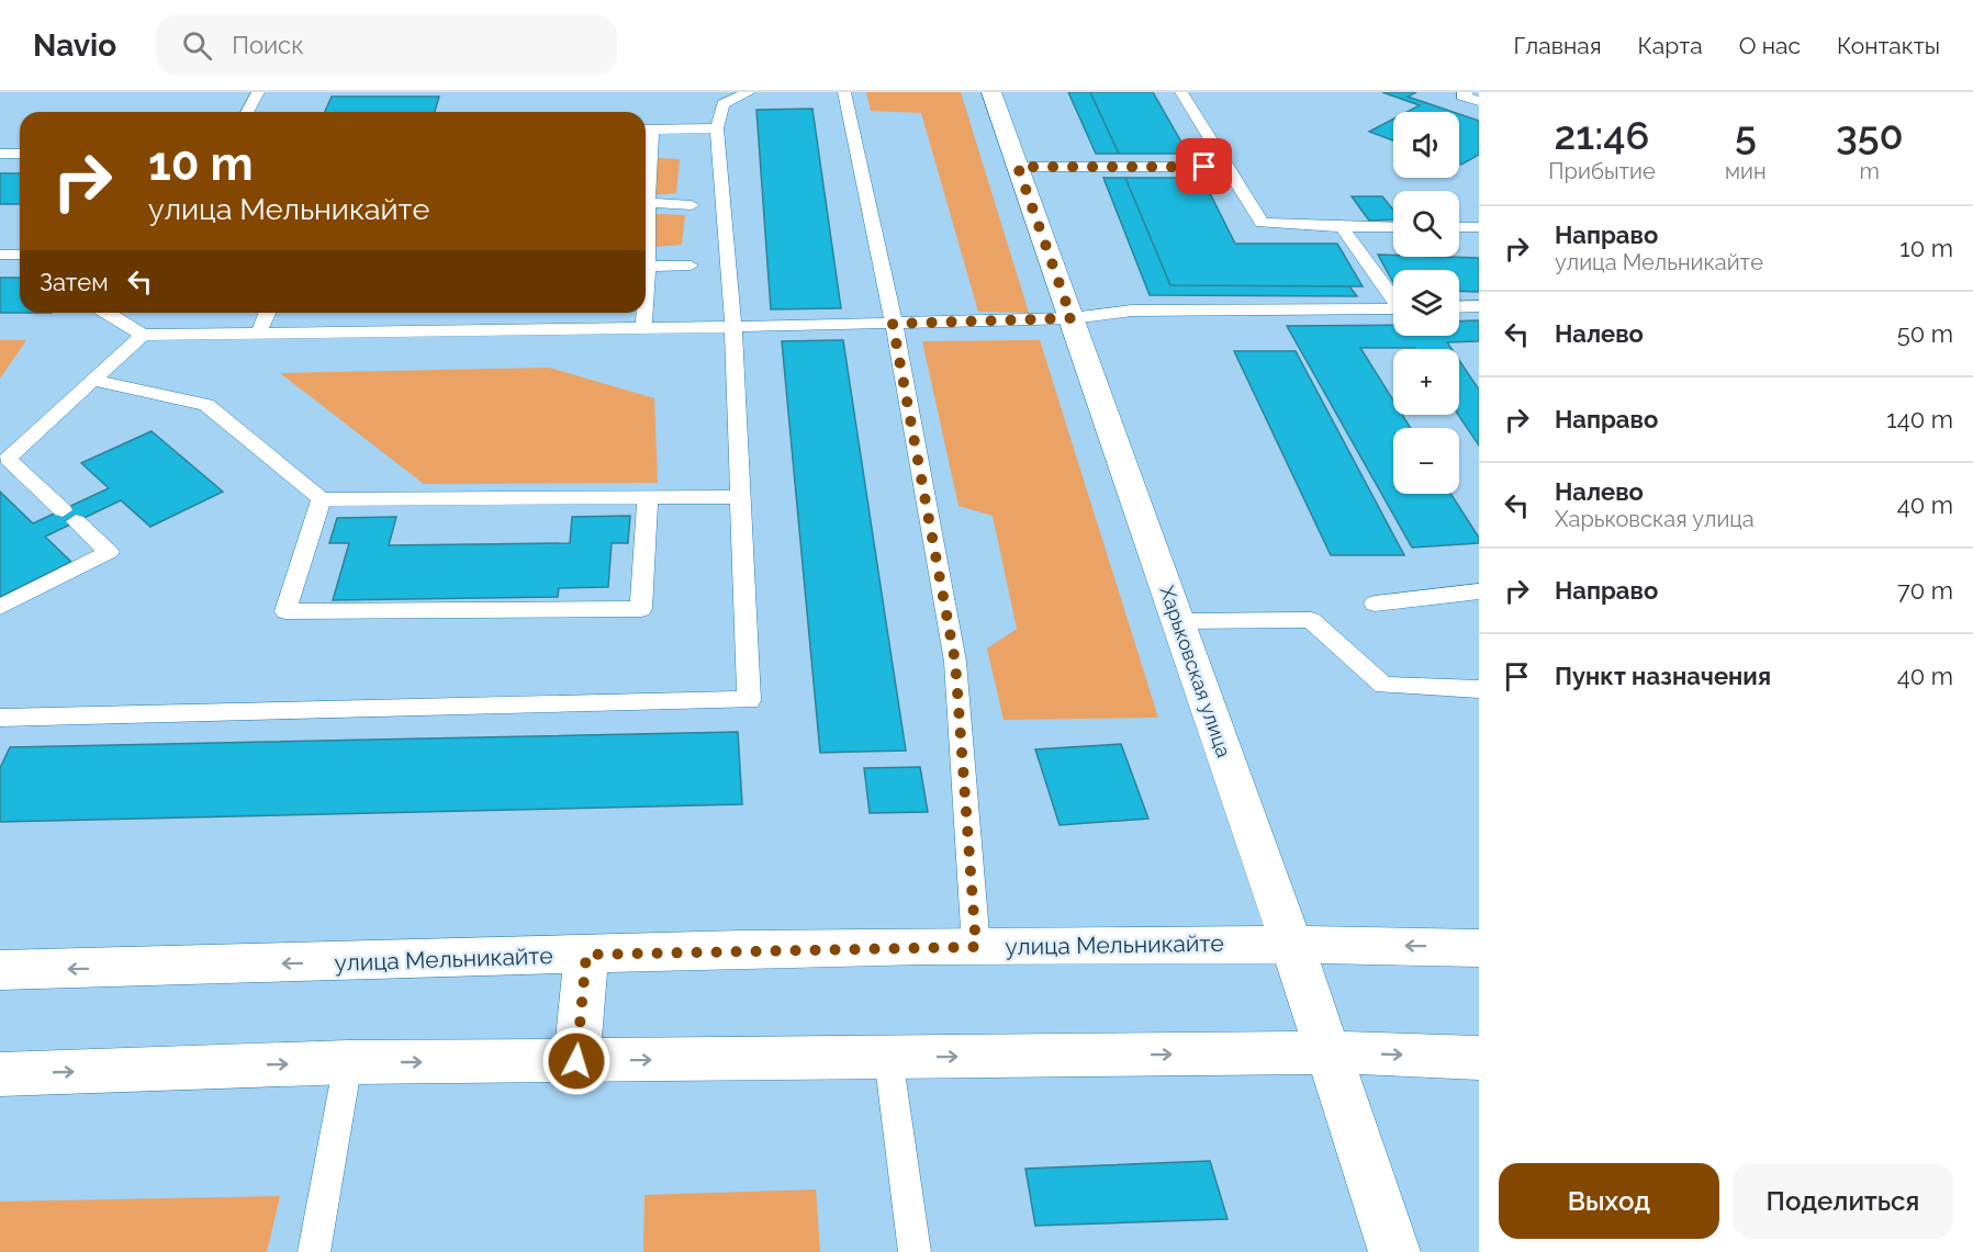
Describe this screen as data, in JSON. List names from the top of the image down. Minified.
{"streets":{"main road":["Харьковская улица","улица Мельникайте"]},"crossings":[["Харьковская улица","улица Мельникайте"]],"page":{"header":"Navio","search":"Поиск","nav":["Главная","Карта","О нас","Контакты"],"eta":["21:46","Прибытие","5","мин","350","m"],"map_buttons":["+","−"],"turn":["10 m","улица Мельникайте"],"list":[{"name":"Направо","note":"улица Мельникайте","value":"10 m"},{"name":"Налево","value":"50 m"},{"name":"Направо","value":"140 m"},{"name":"Налево","note":"Харьковская улица","value":"40 m"},{"name":"Направо","value":"70 m"},{"name":"Пункт назначения","value":"40 m"}],"then":"Затем","buttons":["Выход","Поделиться"]}}
